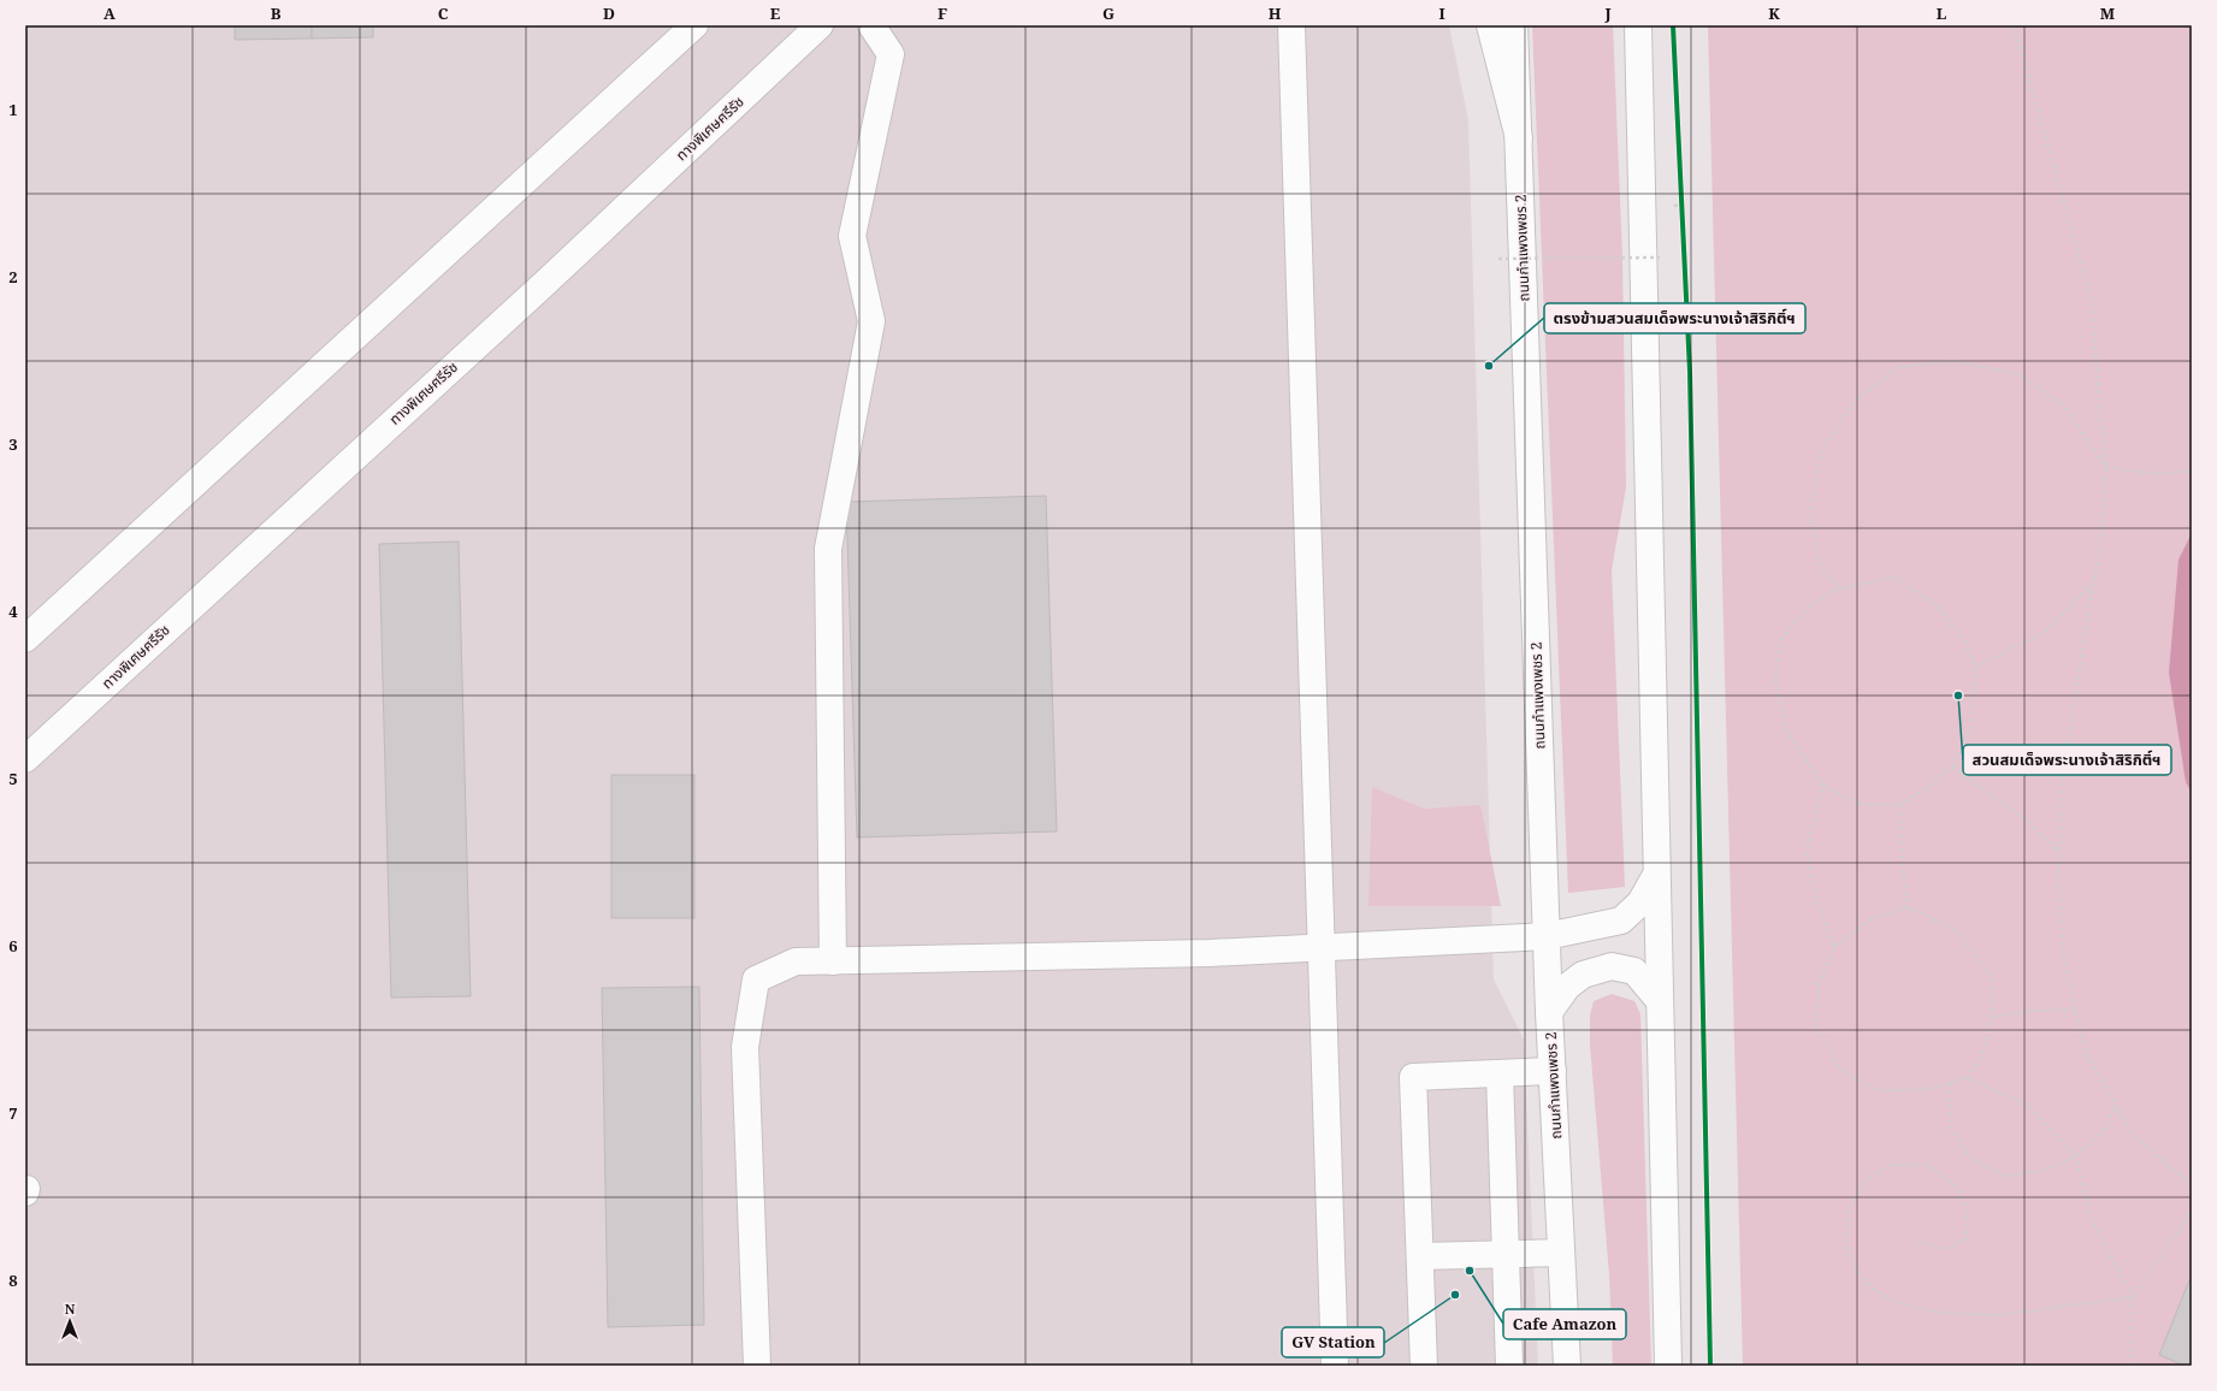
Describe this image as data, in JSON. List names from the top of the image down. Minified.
{"streets":{"main road":["ทางพิเศษศรีรัช","ถนนกำแพงเพชร 2"]},"places":["ตรงข้ามสวนสมเด็จพระนางเจ้าสิริกิติ์ฯ","สวนสมเด็จพระนางเจ้าสิริกิติ์ฯ","Cafe Amazon","GV Station"],"north":"top","grid":{"columns":["A","B","C","D","E","F","G","H","I","J","K","L","M"],"rows":["1","2","3","4","5","6","7","8"]}}
